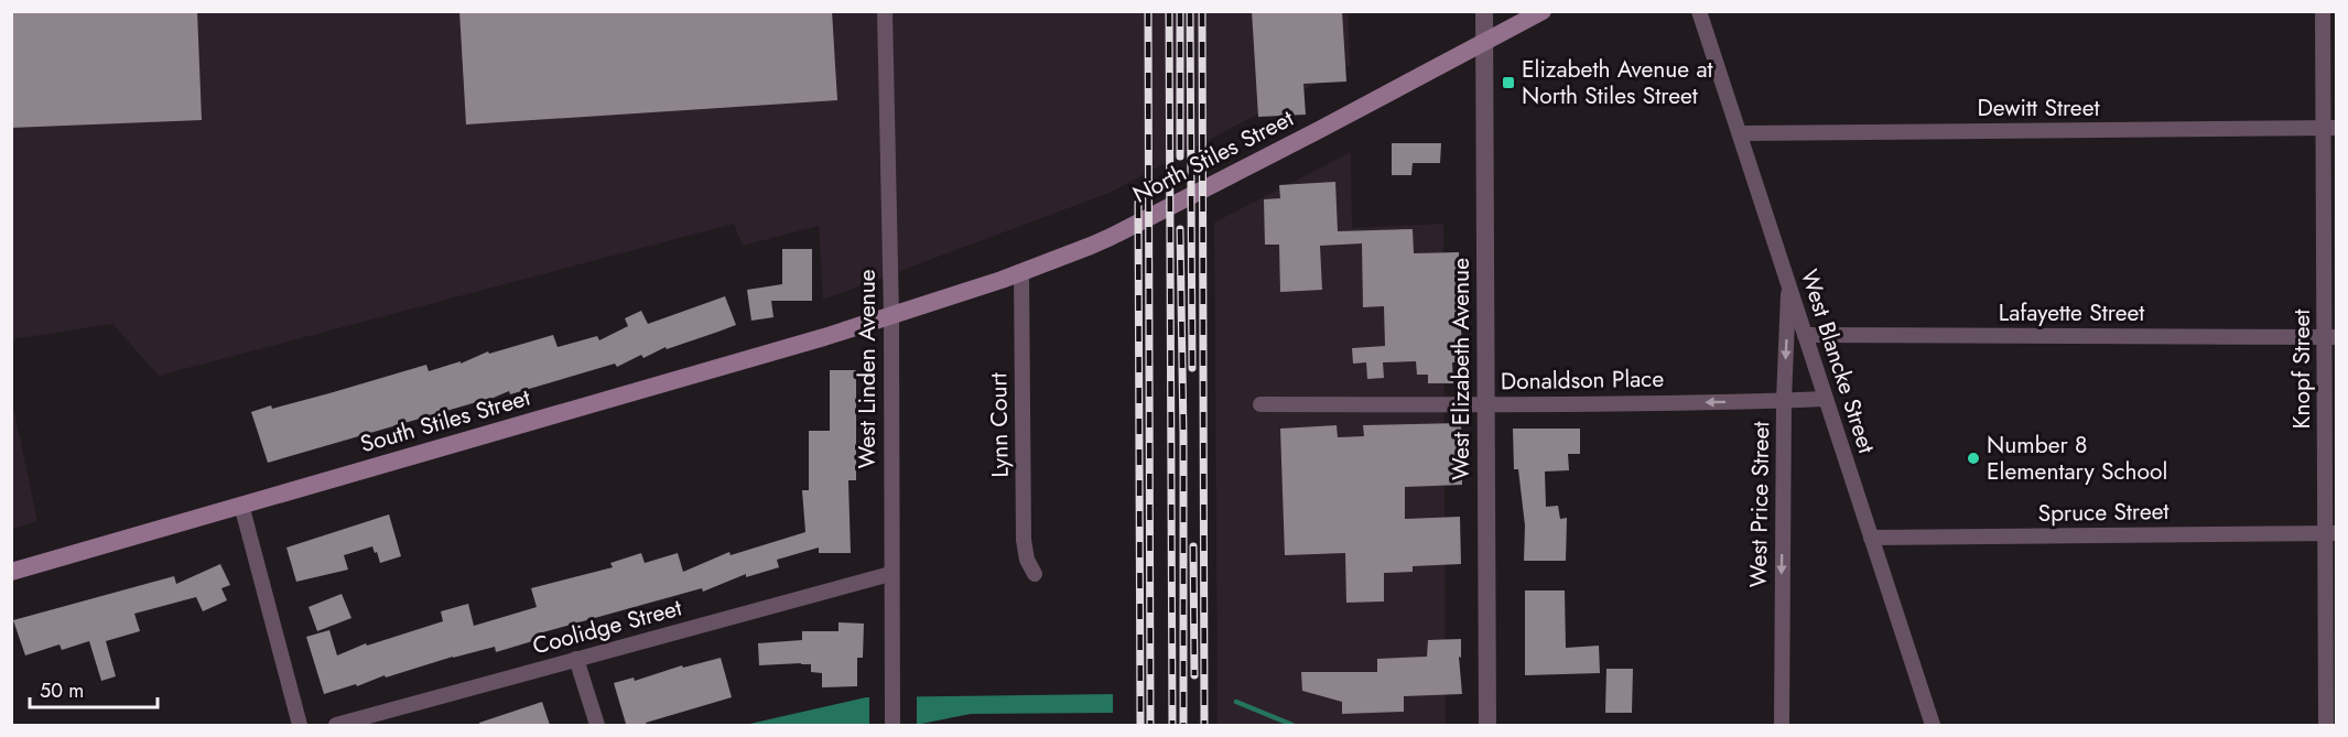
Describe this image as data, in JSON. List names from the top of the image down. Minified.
{"streets":{"main road":["North Stiles Street","South Stiles Street"],"street":["Dewitt Street","Lafayette Street","West Blancke Street","West Linden Avenue","West Elizabeth Avenue","Knopf Street","Donaldson Place","Lynn Court","West Price Street","Spruce Street","Coolidge Street"]},"crossings":[["Dewitt Street","West Blancke Street"],["Dewitt Street","Knopf Street"],["North Stiles Street","West Linden Avenue"],["North Stiles Street","West Elizabeth Avenue"],["North Stiles Street","South Stiles Street"],["North Stiles Street","Lynn Court"],["Lafayette Street","West Blancke Street"],["Lafayette Street","Knopf Street"],["West Blancke Street","Donaldson Place"],["West Blancke Street","West Price Street"],["West Blancke Street","Spruce Street"],["West Linden Avenue","South Stiles Street"],["West Linden Avenue","Coolidge Street"],["West Elizabeth Avenue","Donaldson Place"],["Knopf Street","Spruce Street"],["Donaldson Place","West Price Street"]],"one_way":["Donaldson Place","West Price Street"],"places":{"transit":["Elizabeth Avenue at North Stiles Street"],"other":["Number 8 Elementary School"]},"scale_bar":"50 m"}
